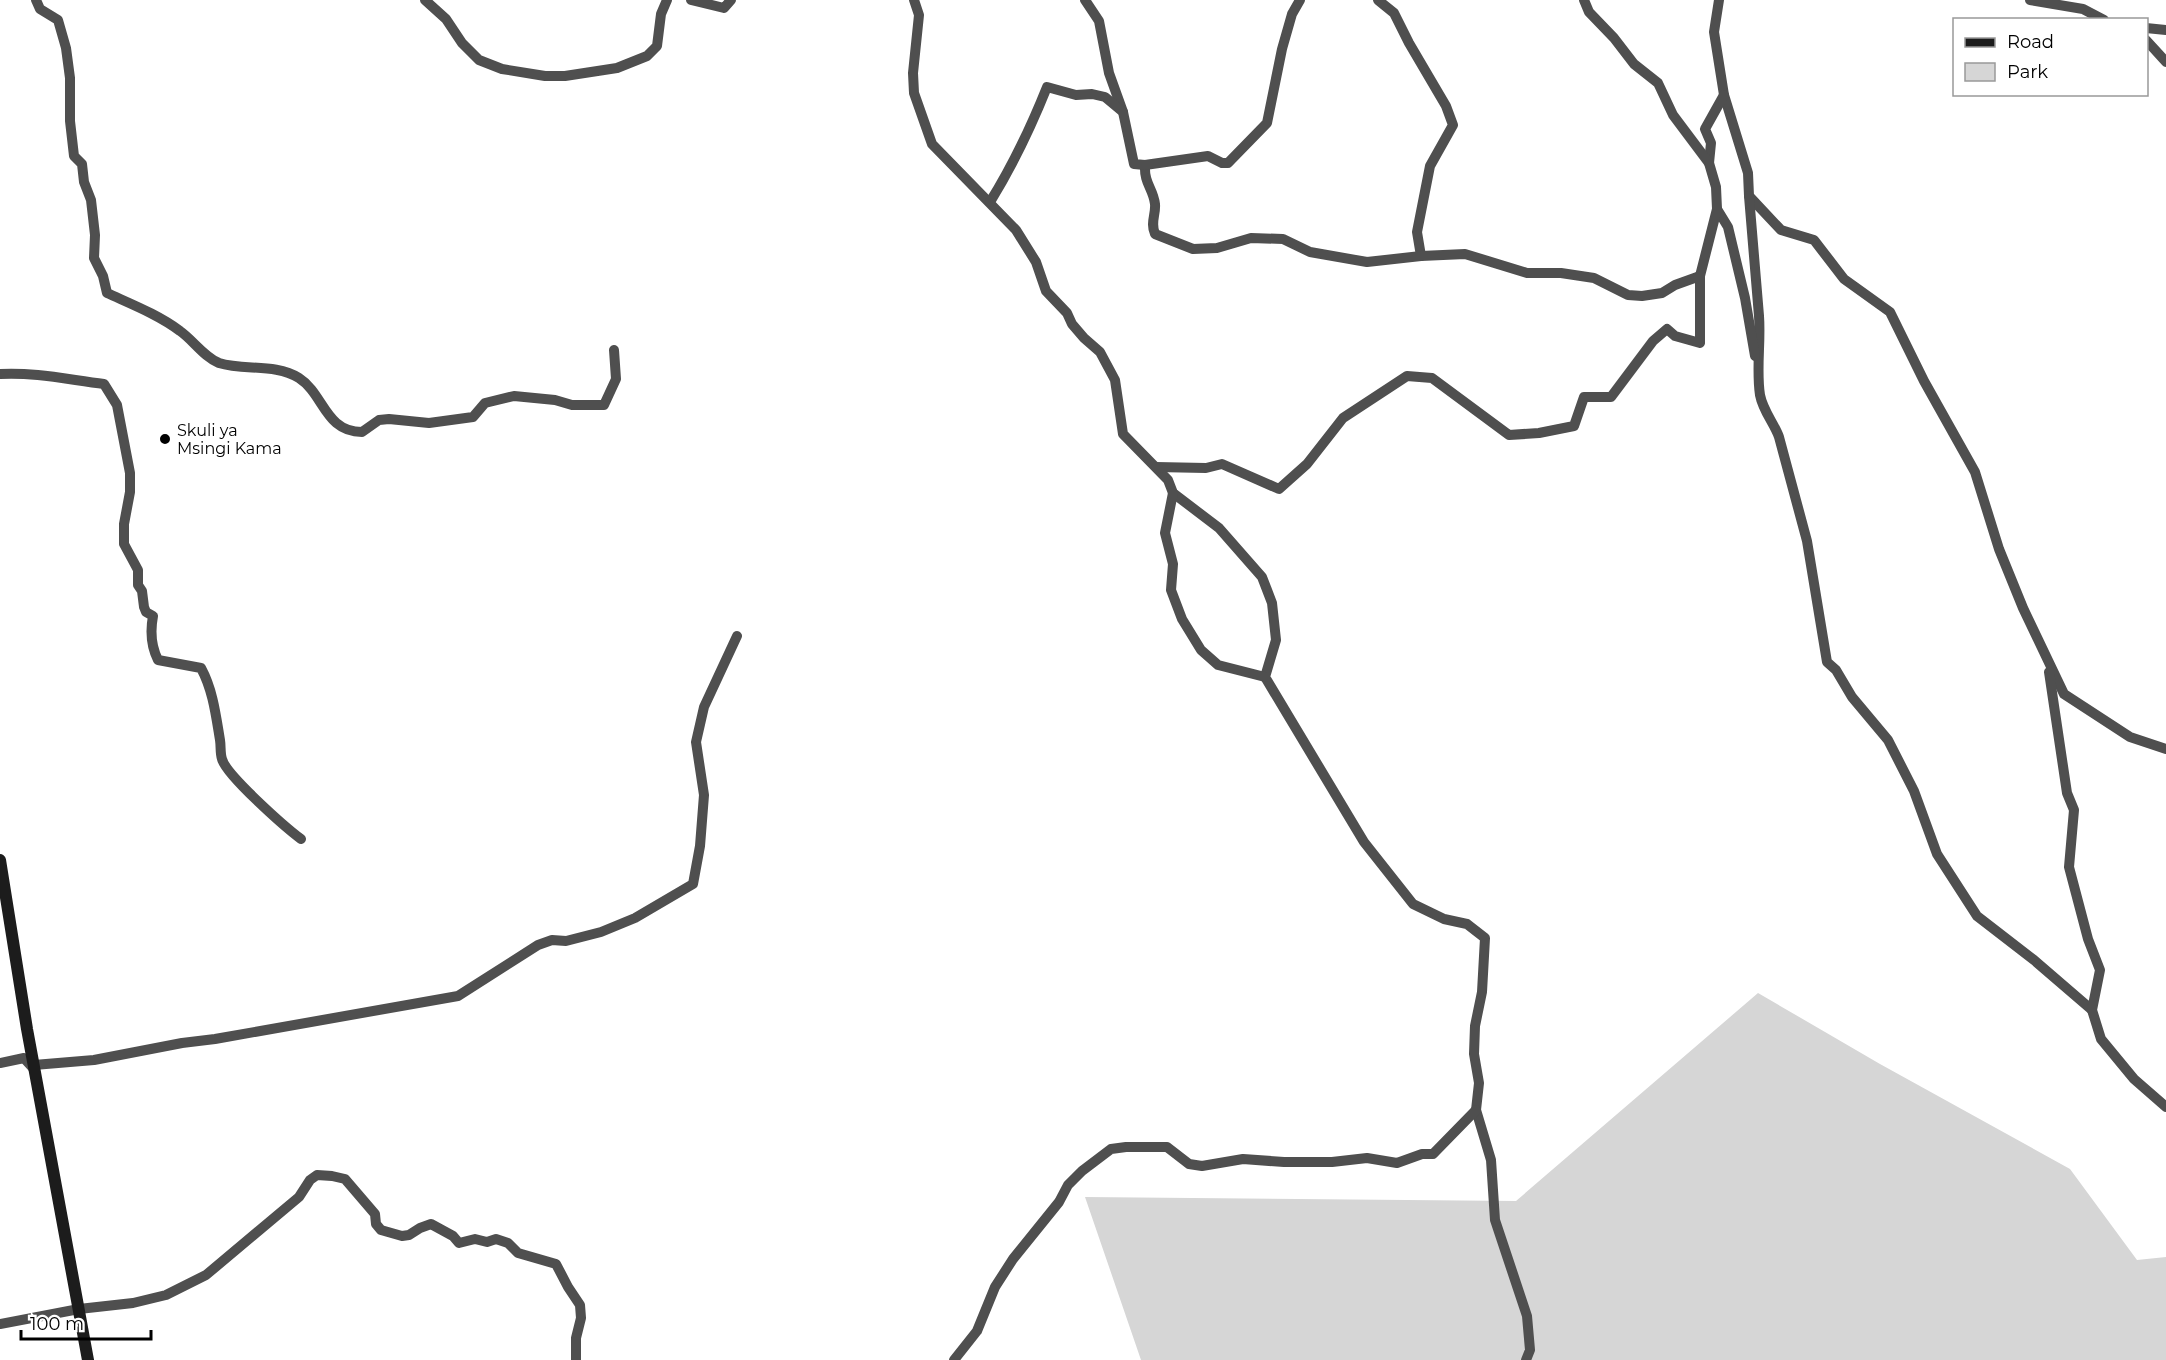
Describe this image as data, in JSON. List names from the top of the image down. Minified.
{"places":["Skuli ya Msingi Kama"],"legend":["Road","Park"],"scale_bar":"100 m"}
